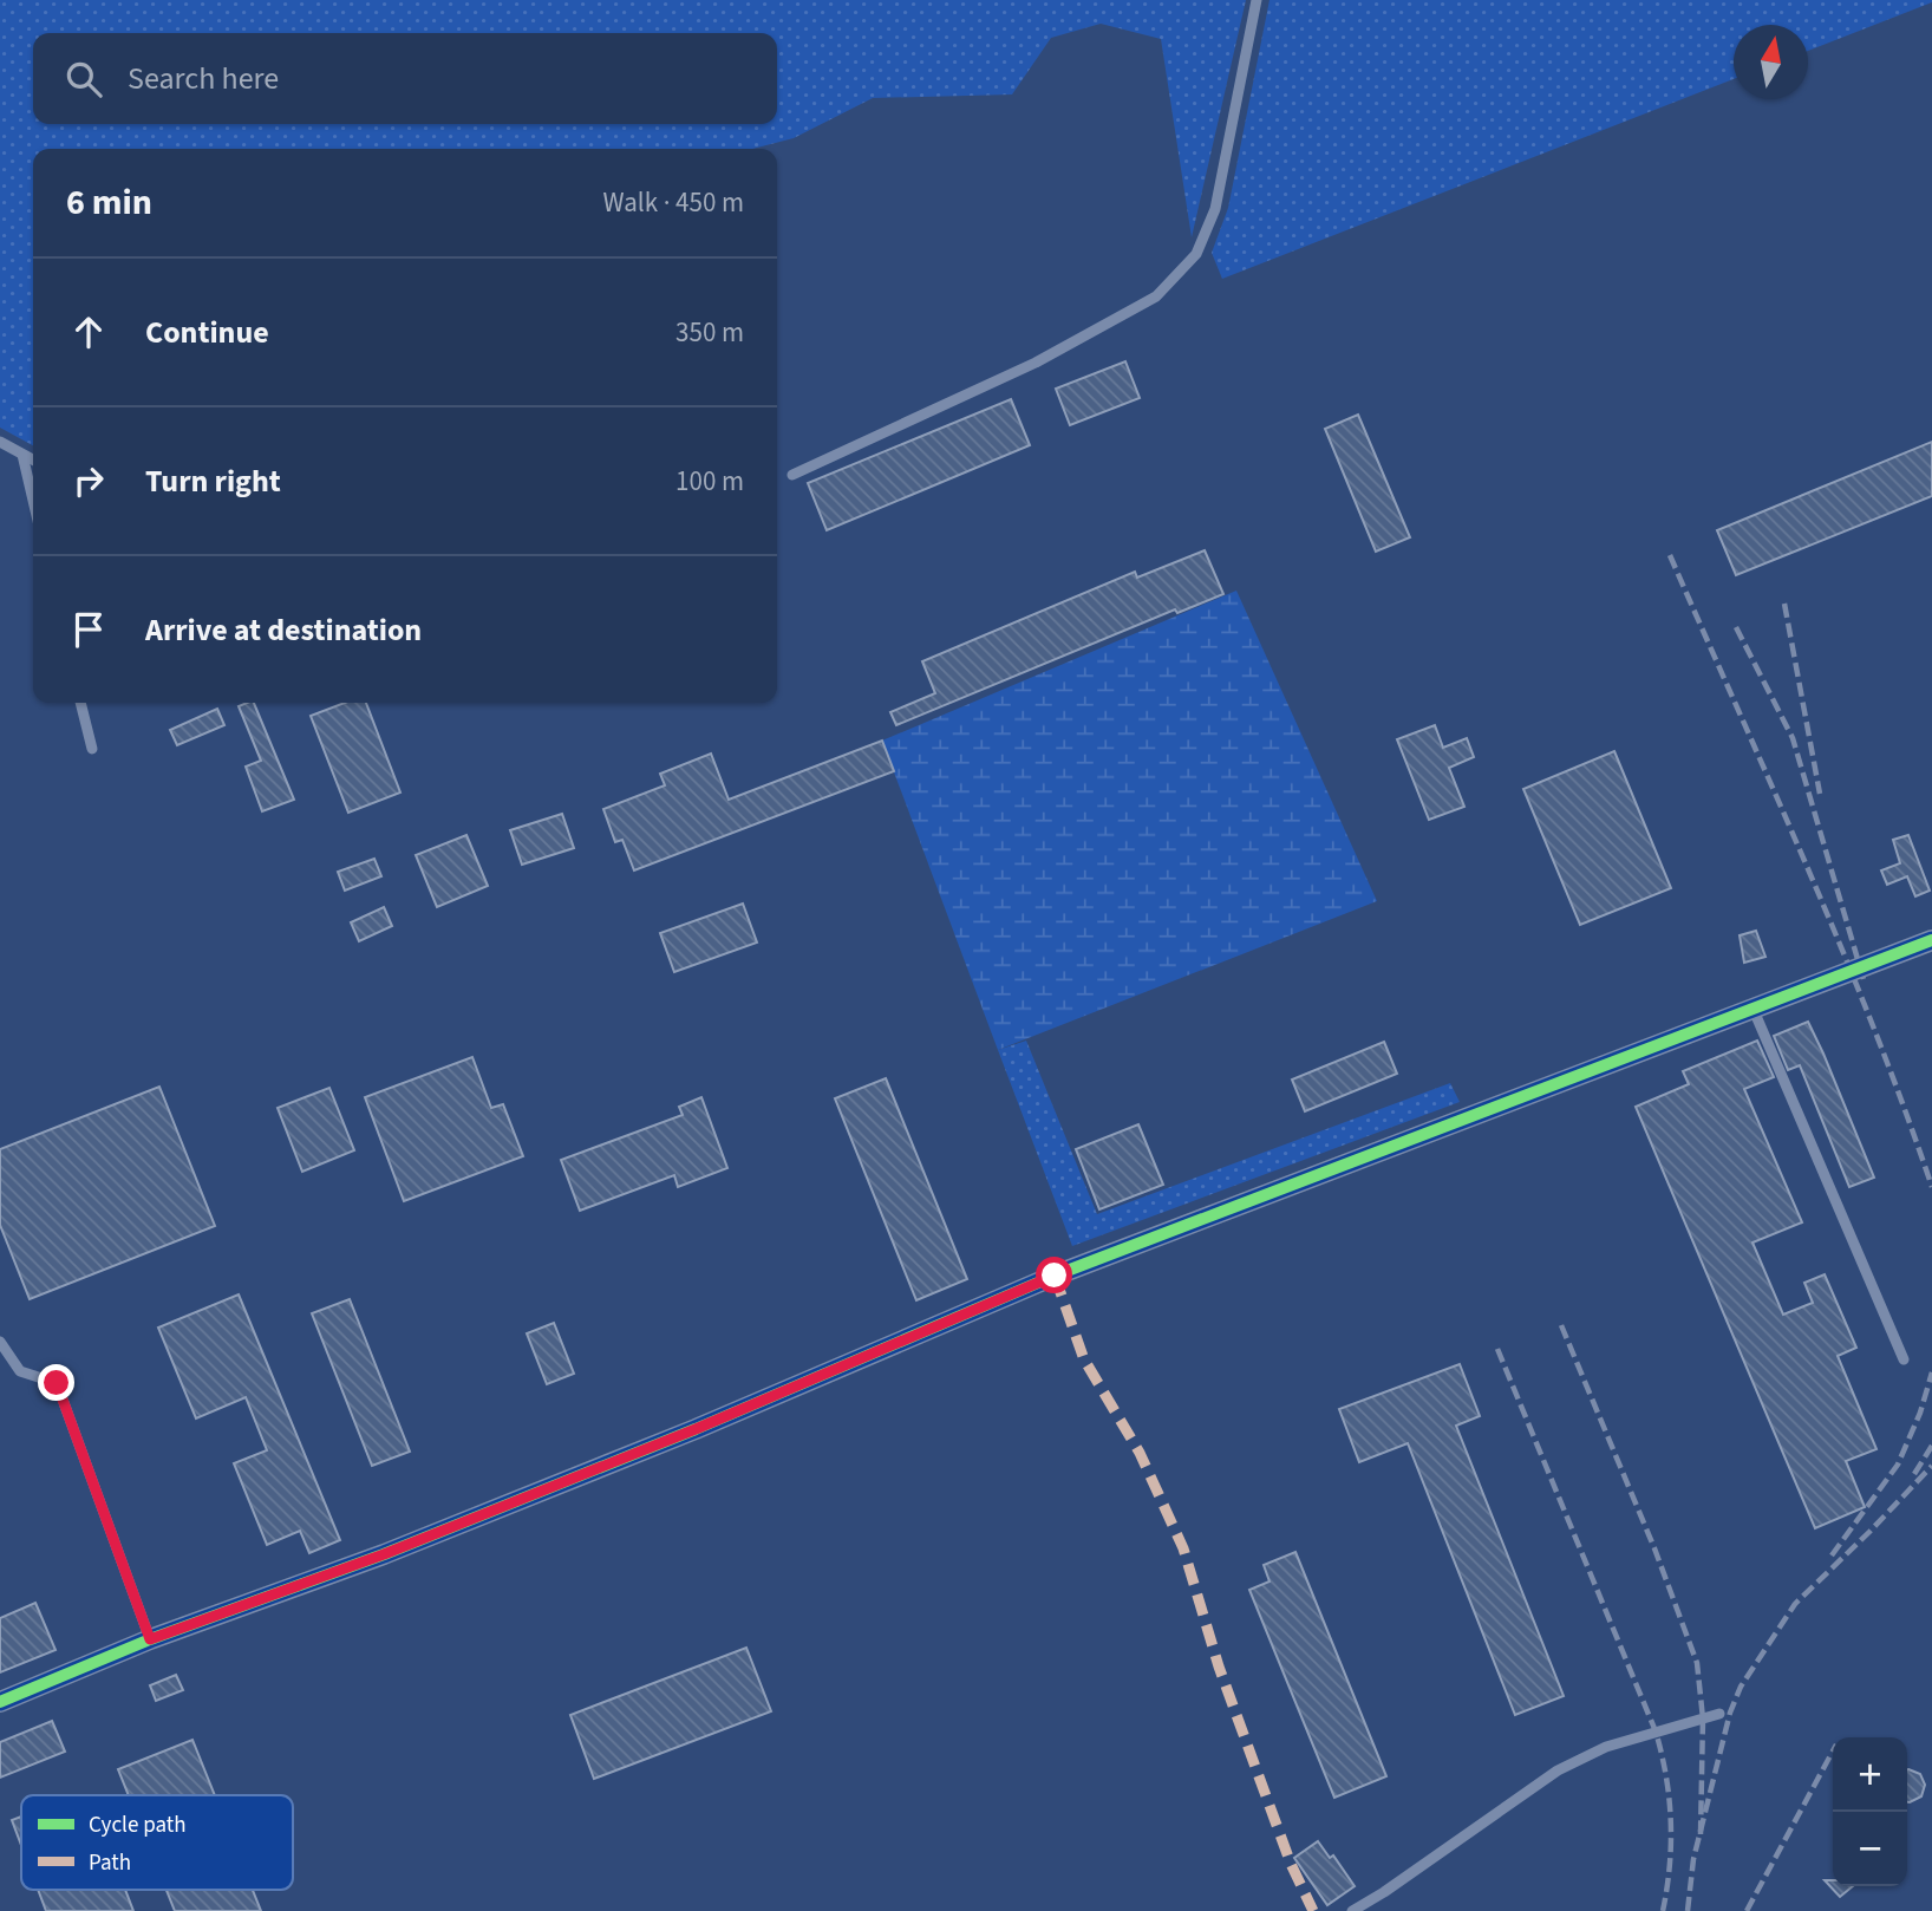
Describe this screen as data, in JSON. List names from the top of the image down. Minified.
{"legend":["Cycle path","Path"],"north":"top","page":{"search":"Search here","heading":["6 min","Walk · 450 m"],"list":[["Continue","350 m"],["Turn right","100 m"],"Arrive at destination"],"map_buttons":["+","−"]}}
